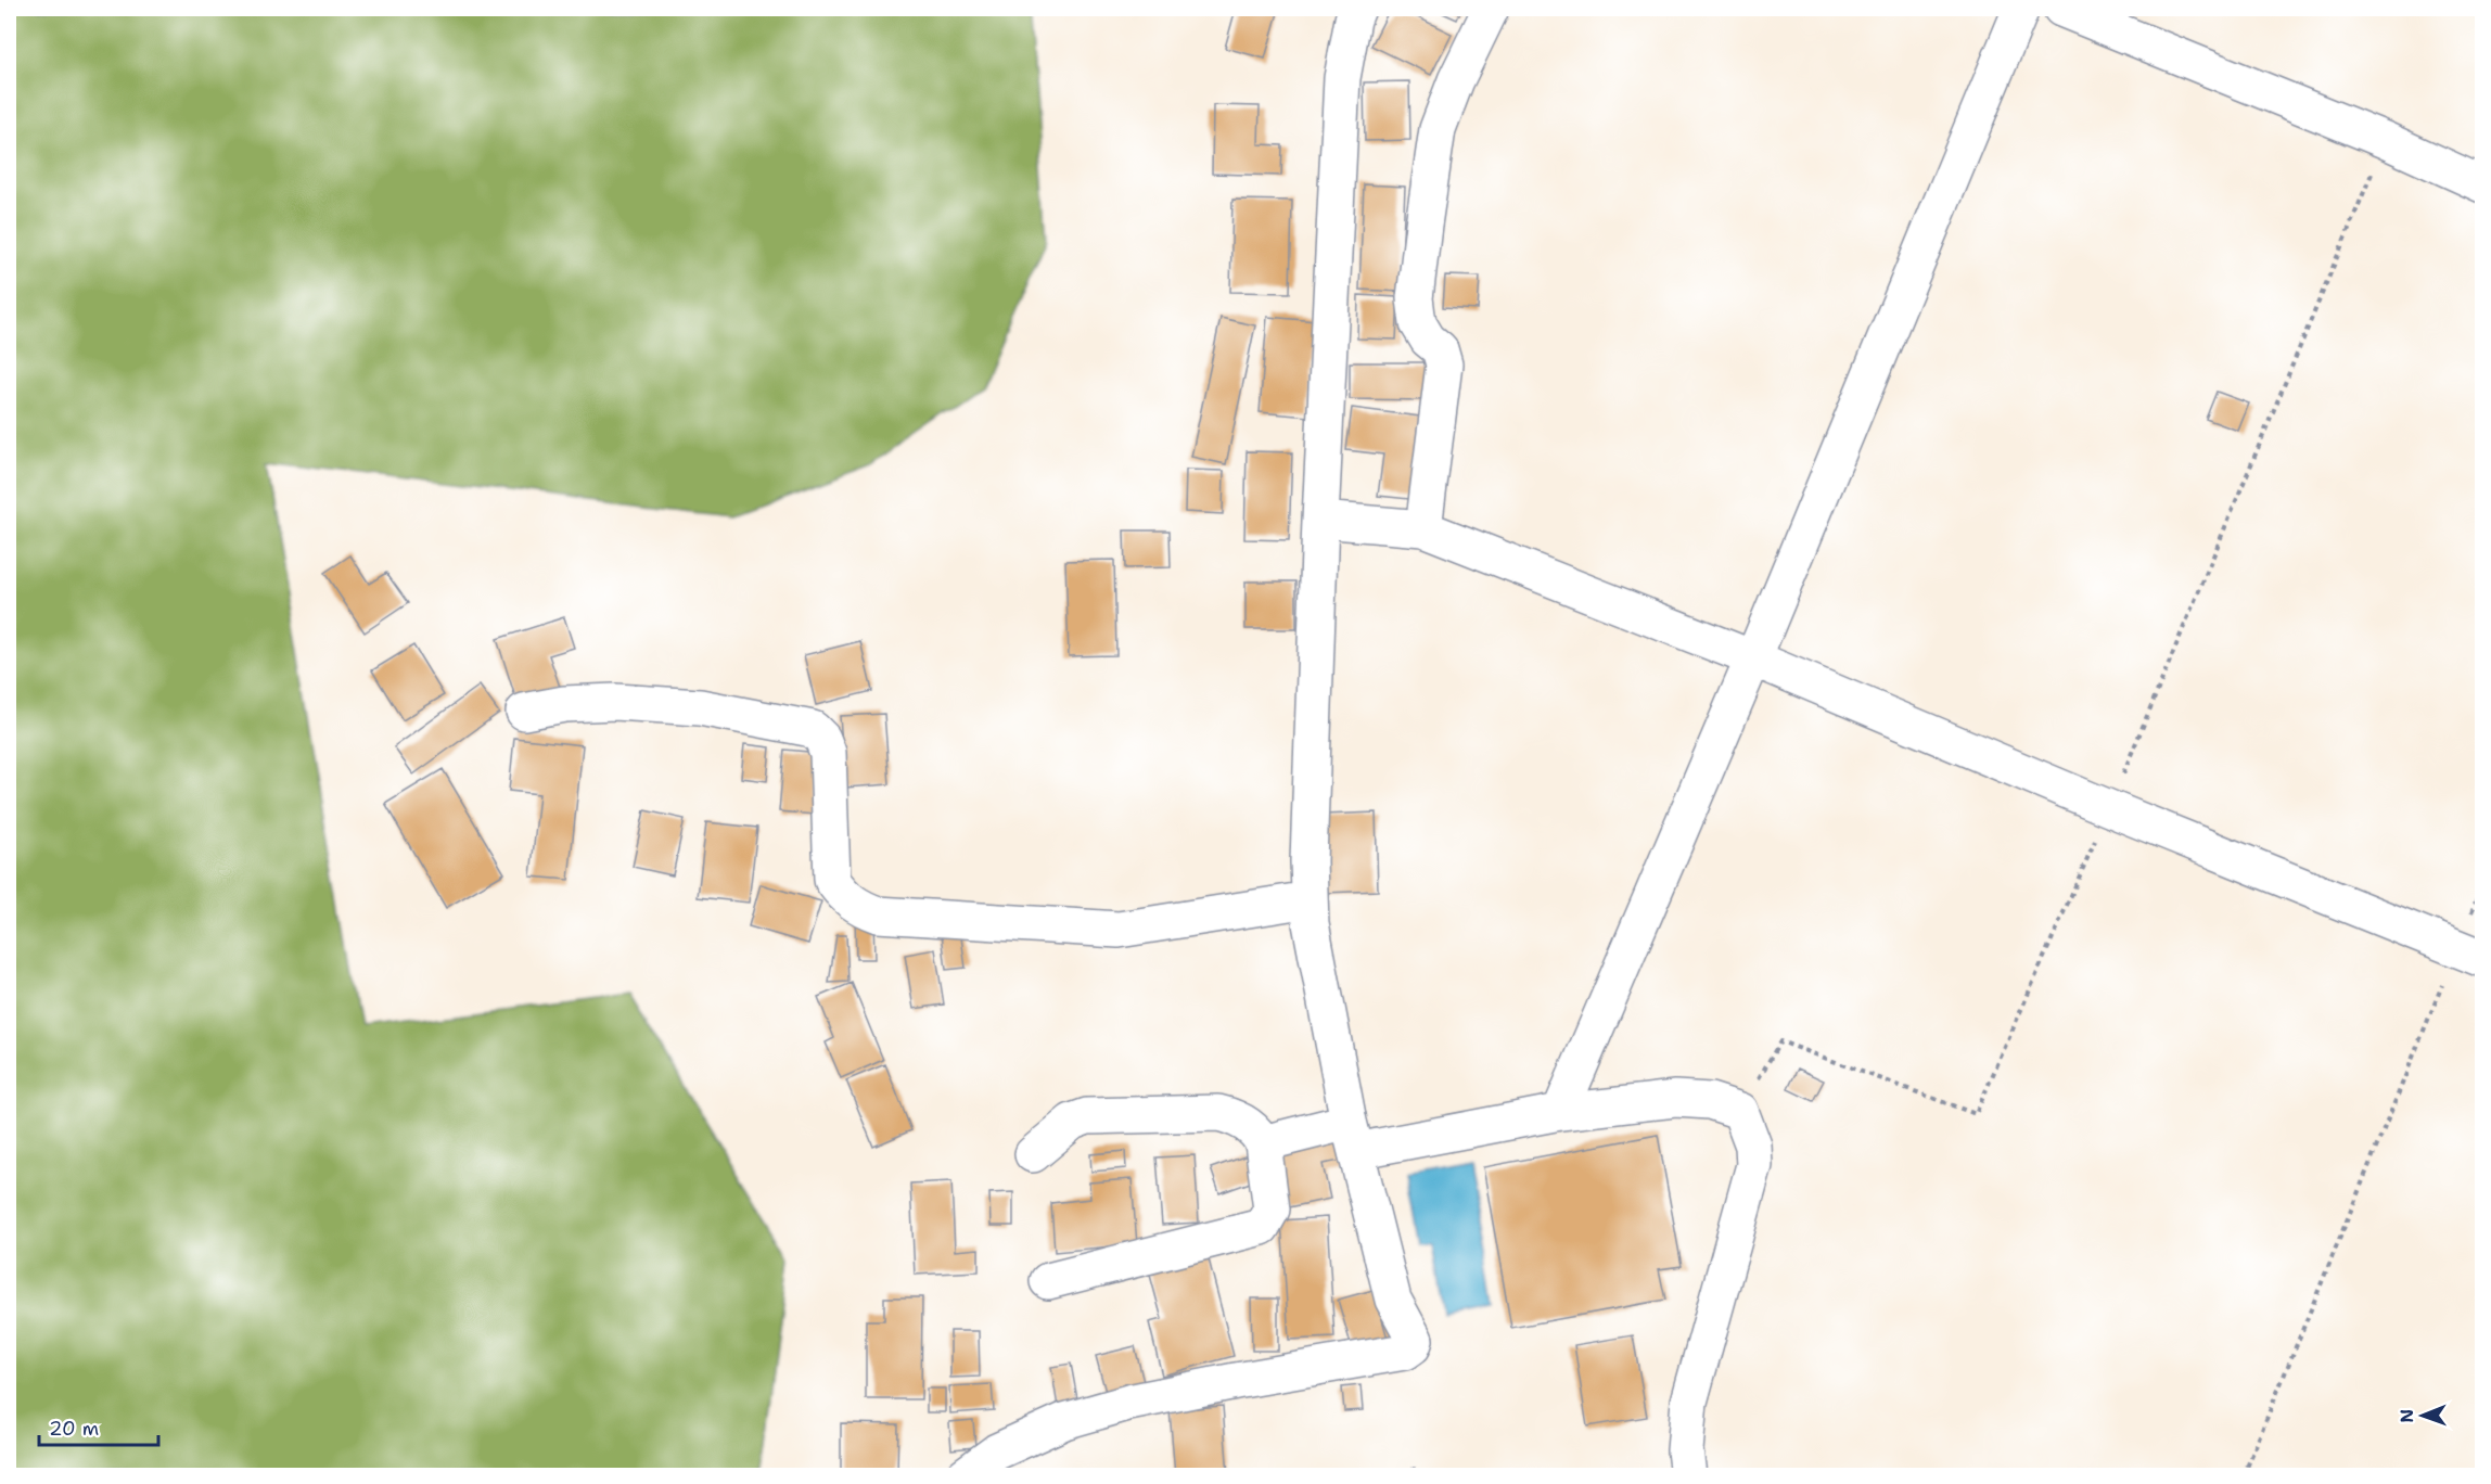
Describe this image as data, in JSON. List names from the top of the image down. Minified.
{"scale_bar":"20 m","north":"left"}
